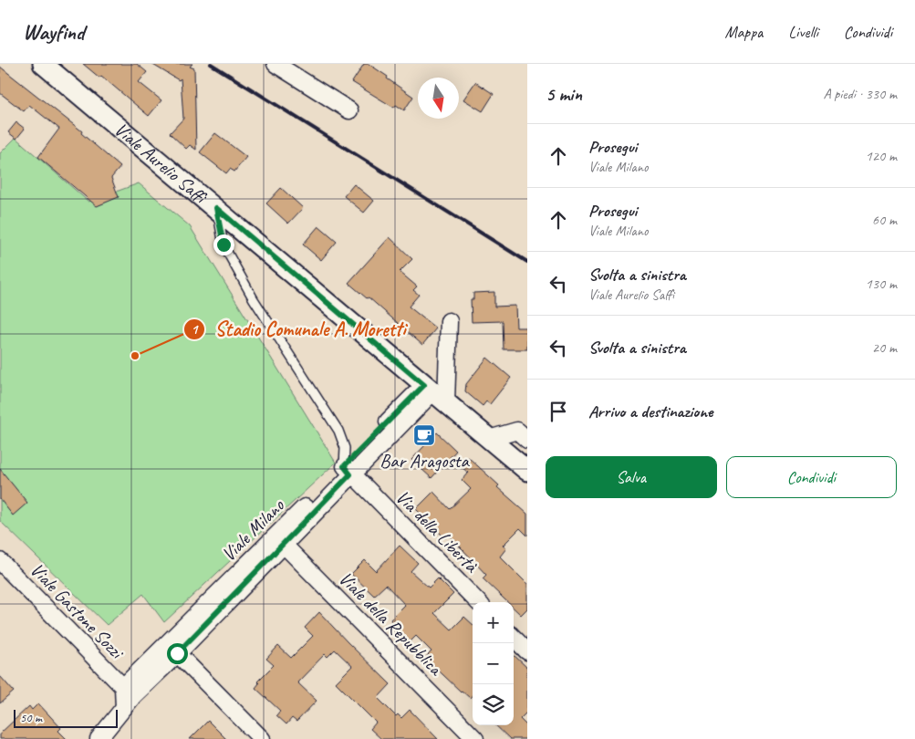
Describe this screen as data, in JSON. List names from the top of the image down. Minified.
{"streets":{"street":["Viale Aurelio Saffi","Viale Milano","Via della Libertà","Viale Gastone Sozzi","Viale della Repubblica"]},"crossings":[["Viale Aurelio Saffi","Viale Milano"],["Viale Milano","Via della Libertà"],["Viale Milano","Viale Gastone Sozzi"],["Viale Milano","Viale della Repubblica"]],"places":{"other":["Stadio Comunale A. Moretti"],"cafe":["Bar Aragosta"]},"scale_bar":"50 m","north":"bottom","page":{"header":"Wayfind","nav":["Mappa","Livelli","Condividi"],"heading":["5 min","A piedi · 330 m"],"list":[["Prosegui","Viale Milano","120 m"],["Prosegui","Viale Milano","60 m"],["Svolta a sinistra","Viale Aurelio Saffi","130 m"],["Svolta a sinistra","20 m"],"Arrivo a destinazione"],"buttons":["Salva","Condividi"],"map_buttons":["+","−"],"scale":"50 m"}}
